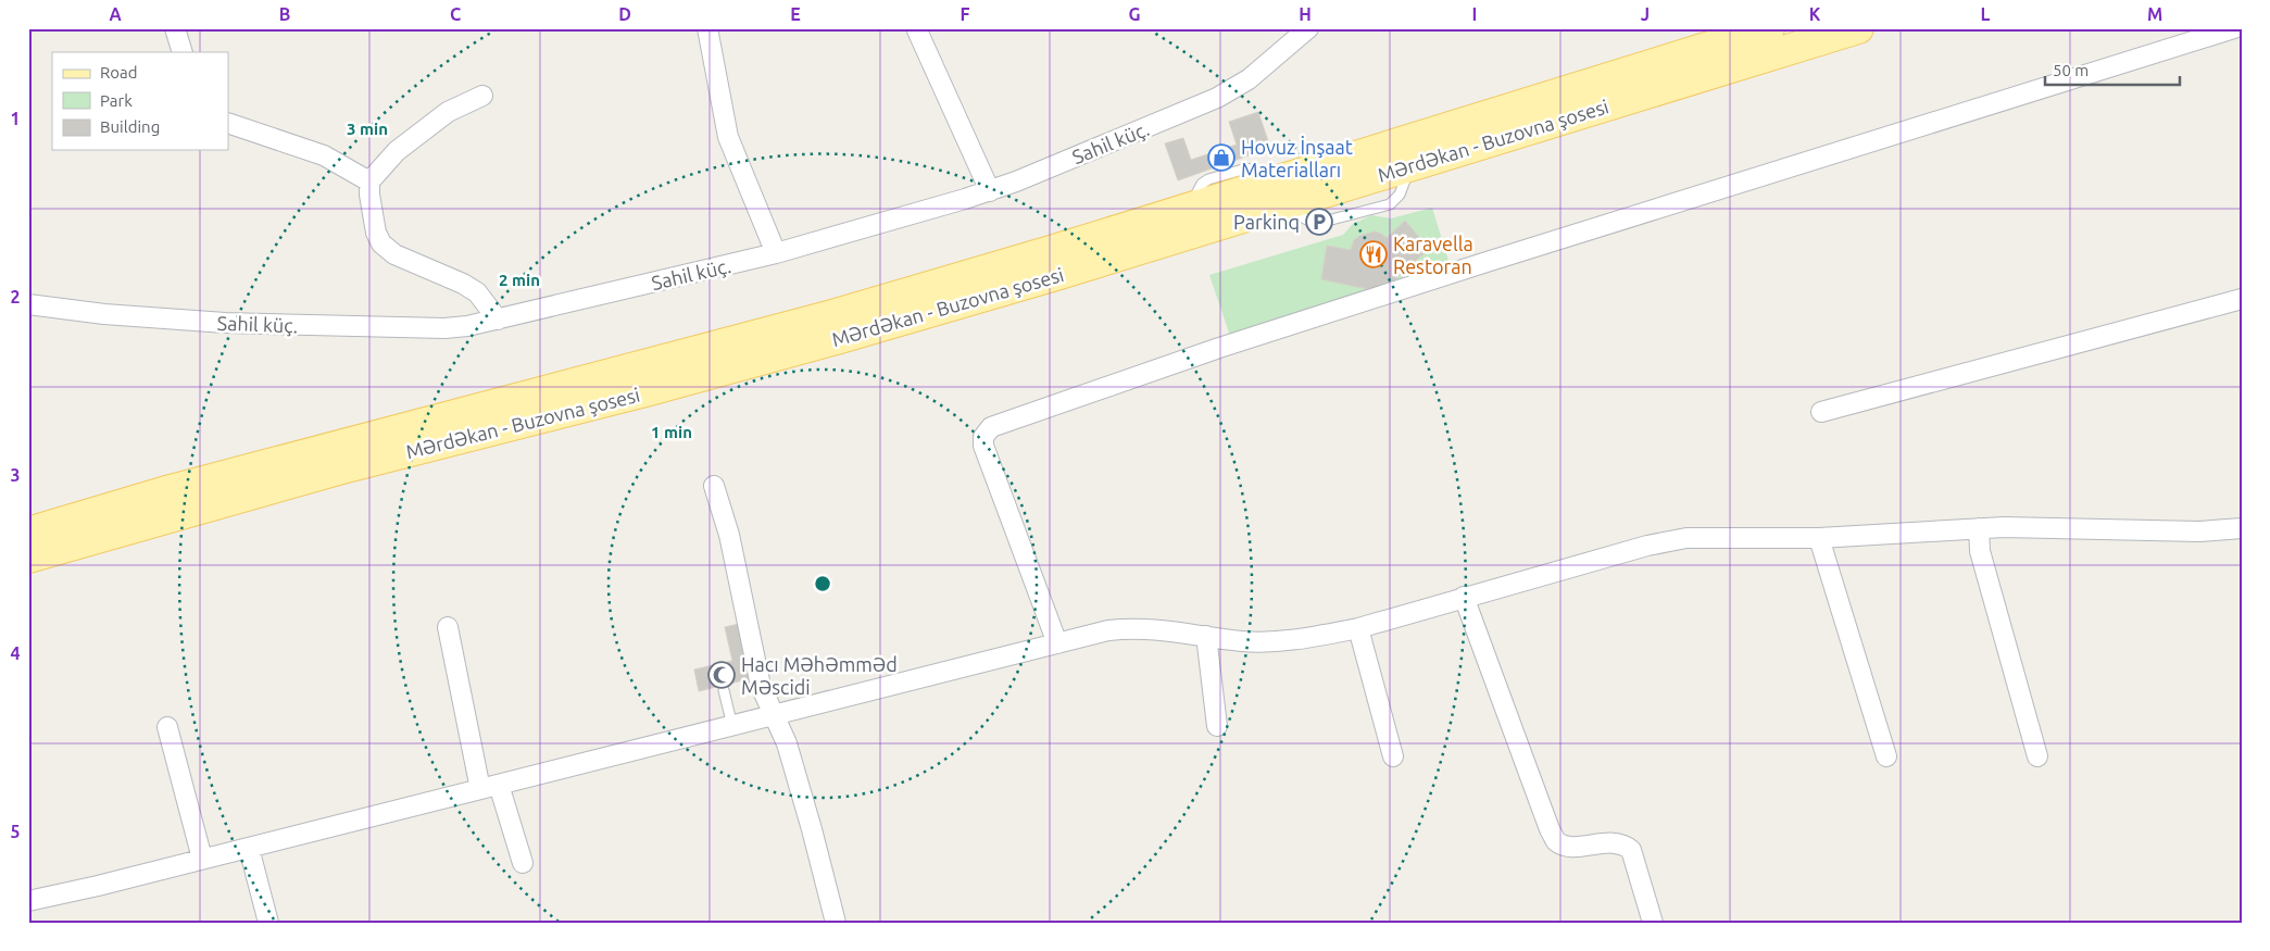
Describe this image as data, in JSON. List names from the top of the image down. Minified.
{"streets":{"main road":["Mərdəkan - Buzovna şosesi"],"street":["Sahil küç."]},"places":{"shop":["Hovuz İnşaat Materialları"],"parking":["Parkinq"],"restaurant":["Karavella Restoran"],"mosque":["Hacı Məhəmməd Məscidi"]},"legend":["Road","Park","Building"],"scale_bar":"50 m","grid":{"columns":["A","B","C","D","E","F","G","H","I","J","K","L","M"],"rows":["1","2","3","4","5"]},"rings":["3 min","2 min","1 min"]}
